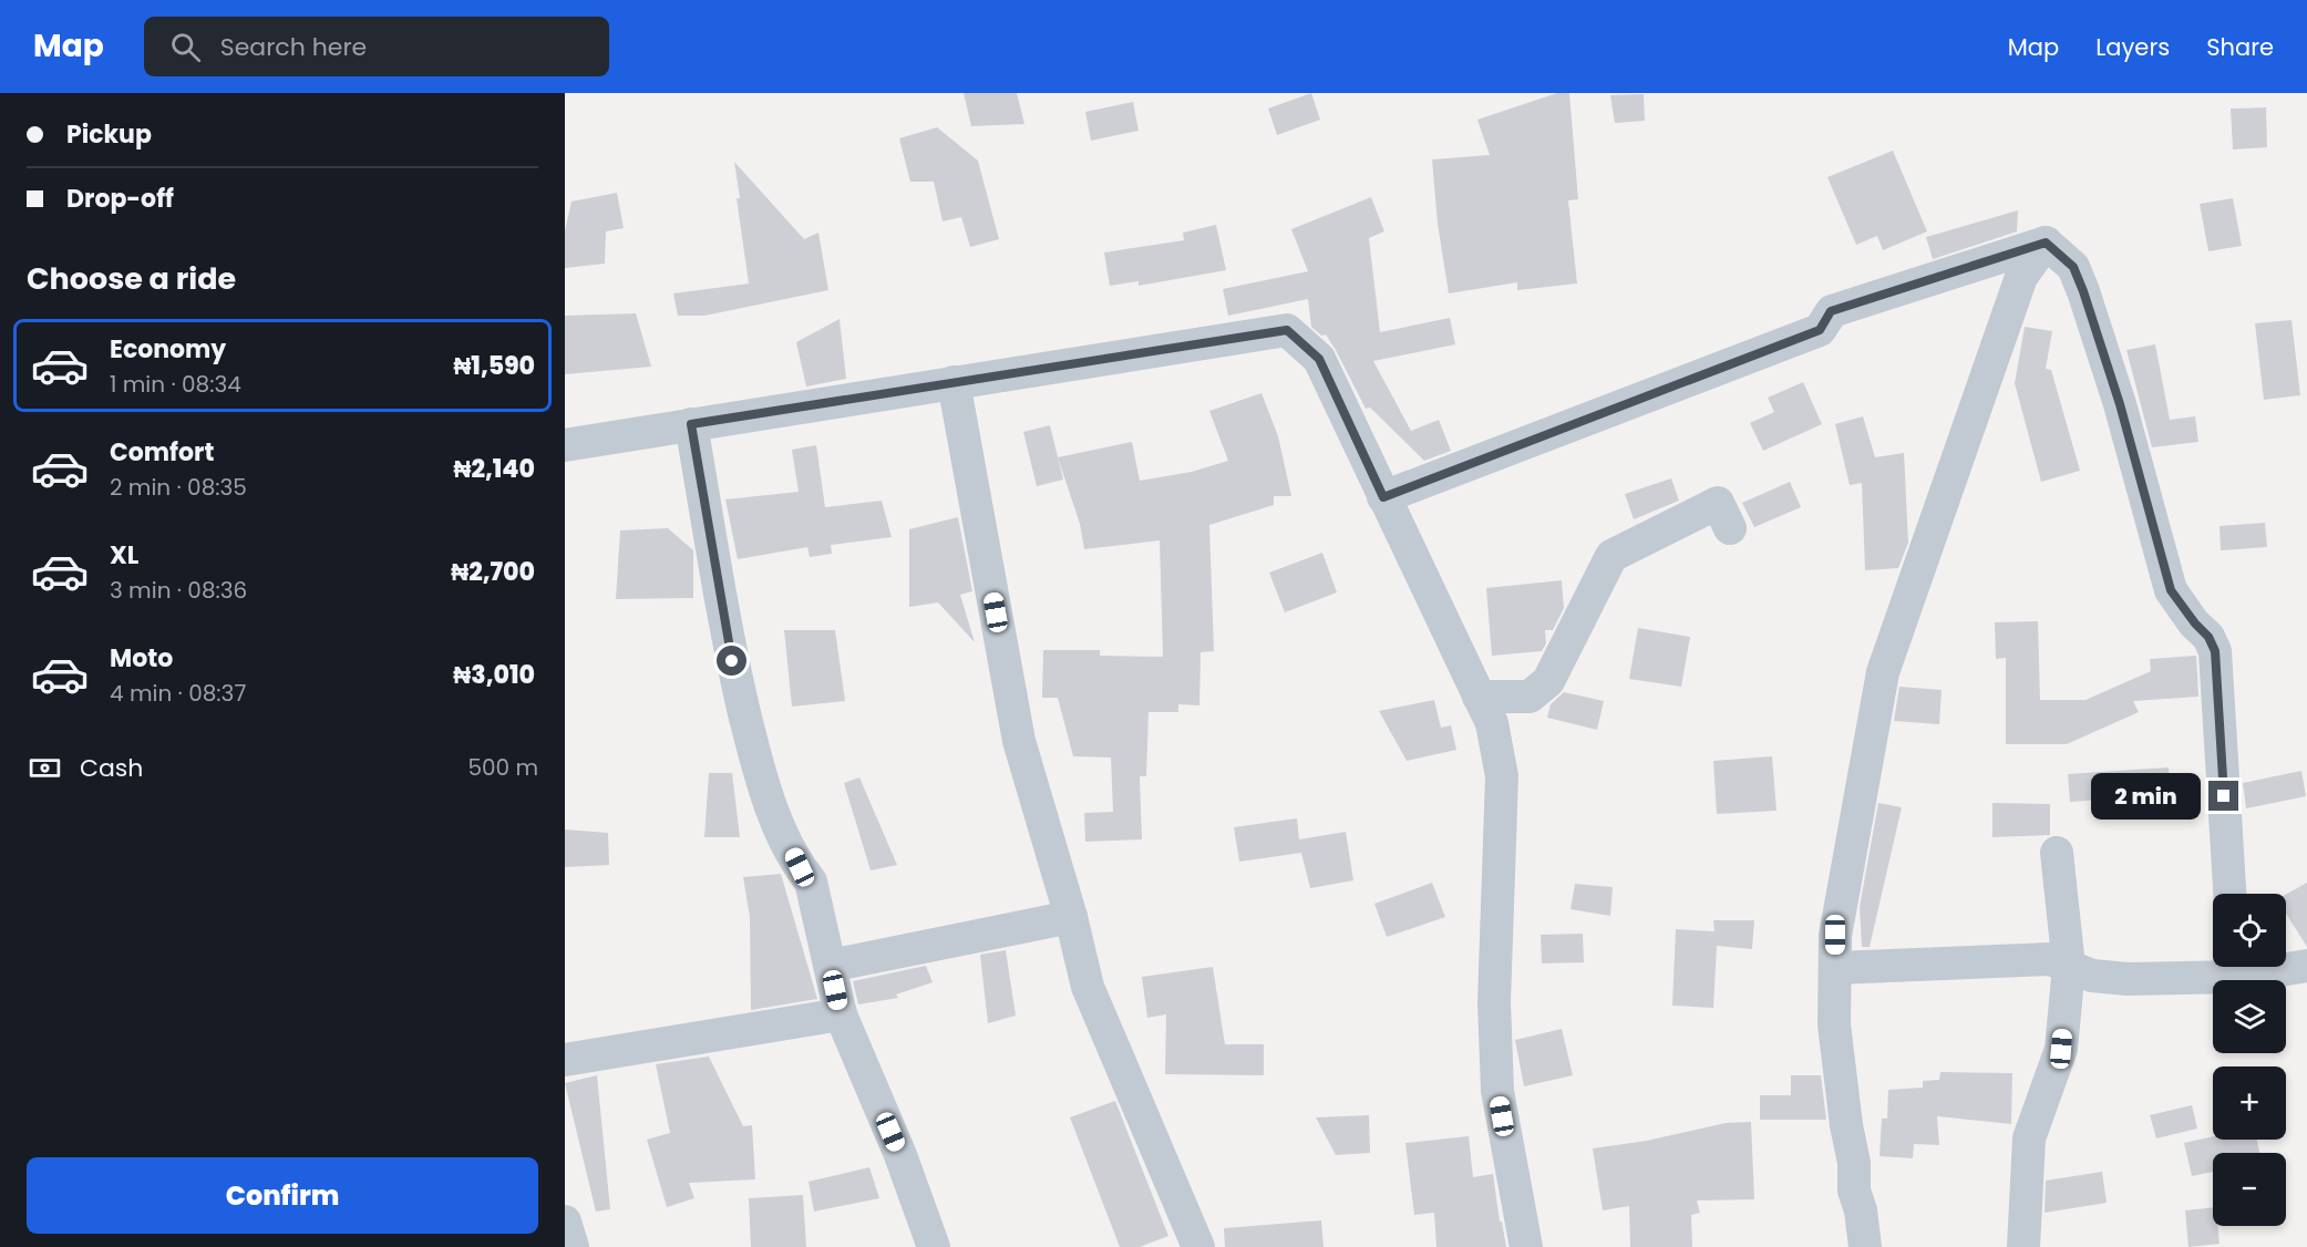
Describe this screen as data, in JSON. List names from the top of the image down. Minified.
{"page":{"header":"Map","search":"Search here","nav":["Map","Layers","Share"],"banner":["Pickup","Drop-off"],"heading":"Choose a ride","list":[{"name":"Economy","note":"1 min · 08:34","value":"₦1,590"},{"name":"Comfort","note":"2 min · 08:35","value":"₦2,140"},{"name":"XL","note":"3 min · 08:36","value":"₦2,700"},{"name":"Moto","note":"4 min · 08:37","value":"₦3,010"}],"pay":["Cash","500 m"],"bubble":"2 min","map_buttons":["+","−"],"buttons":"Confirm"}}
